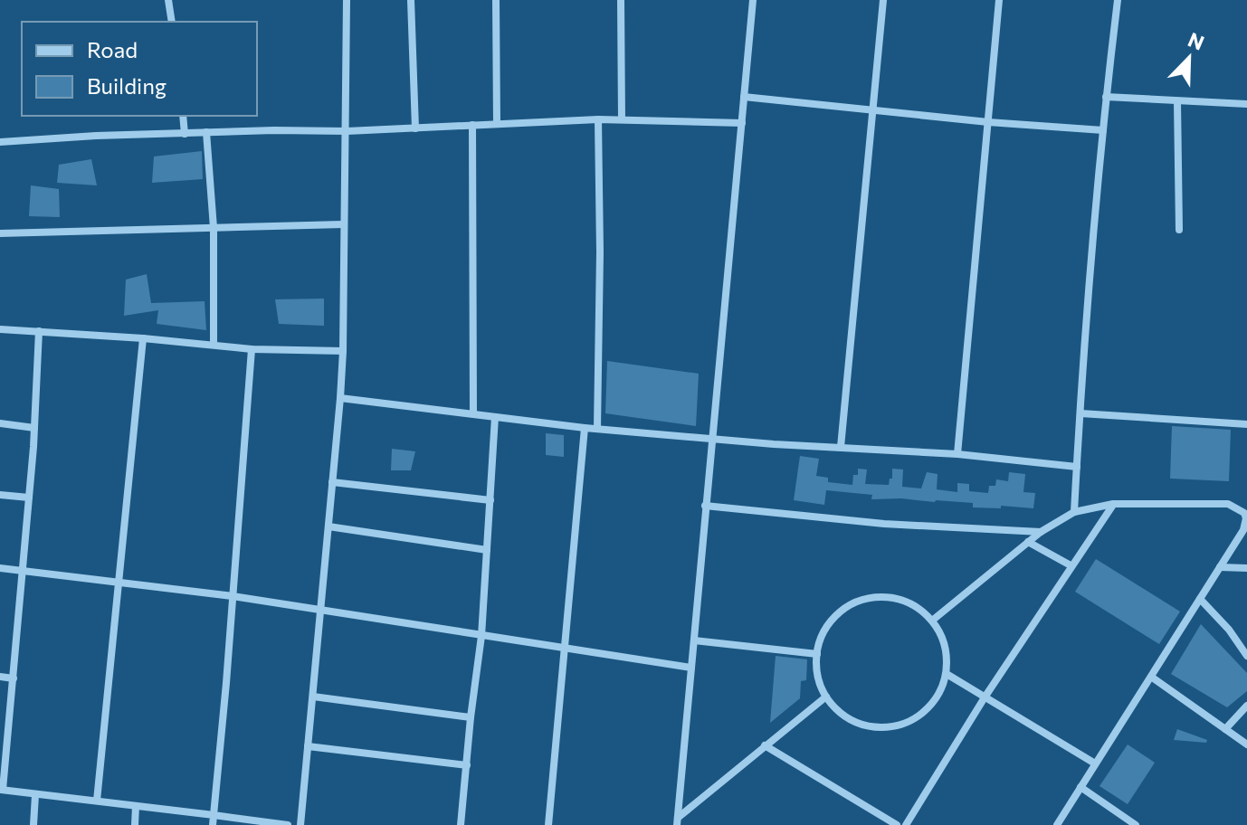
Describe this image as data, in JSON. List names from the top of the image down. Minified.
{"legend":["Road","Building"],"north":"top right"}
